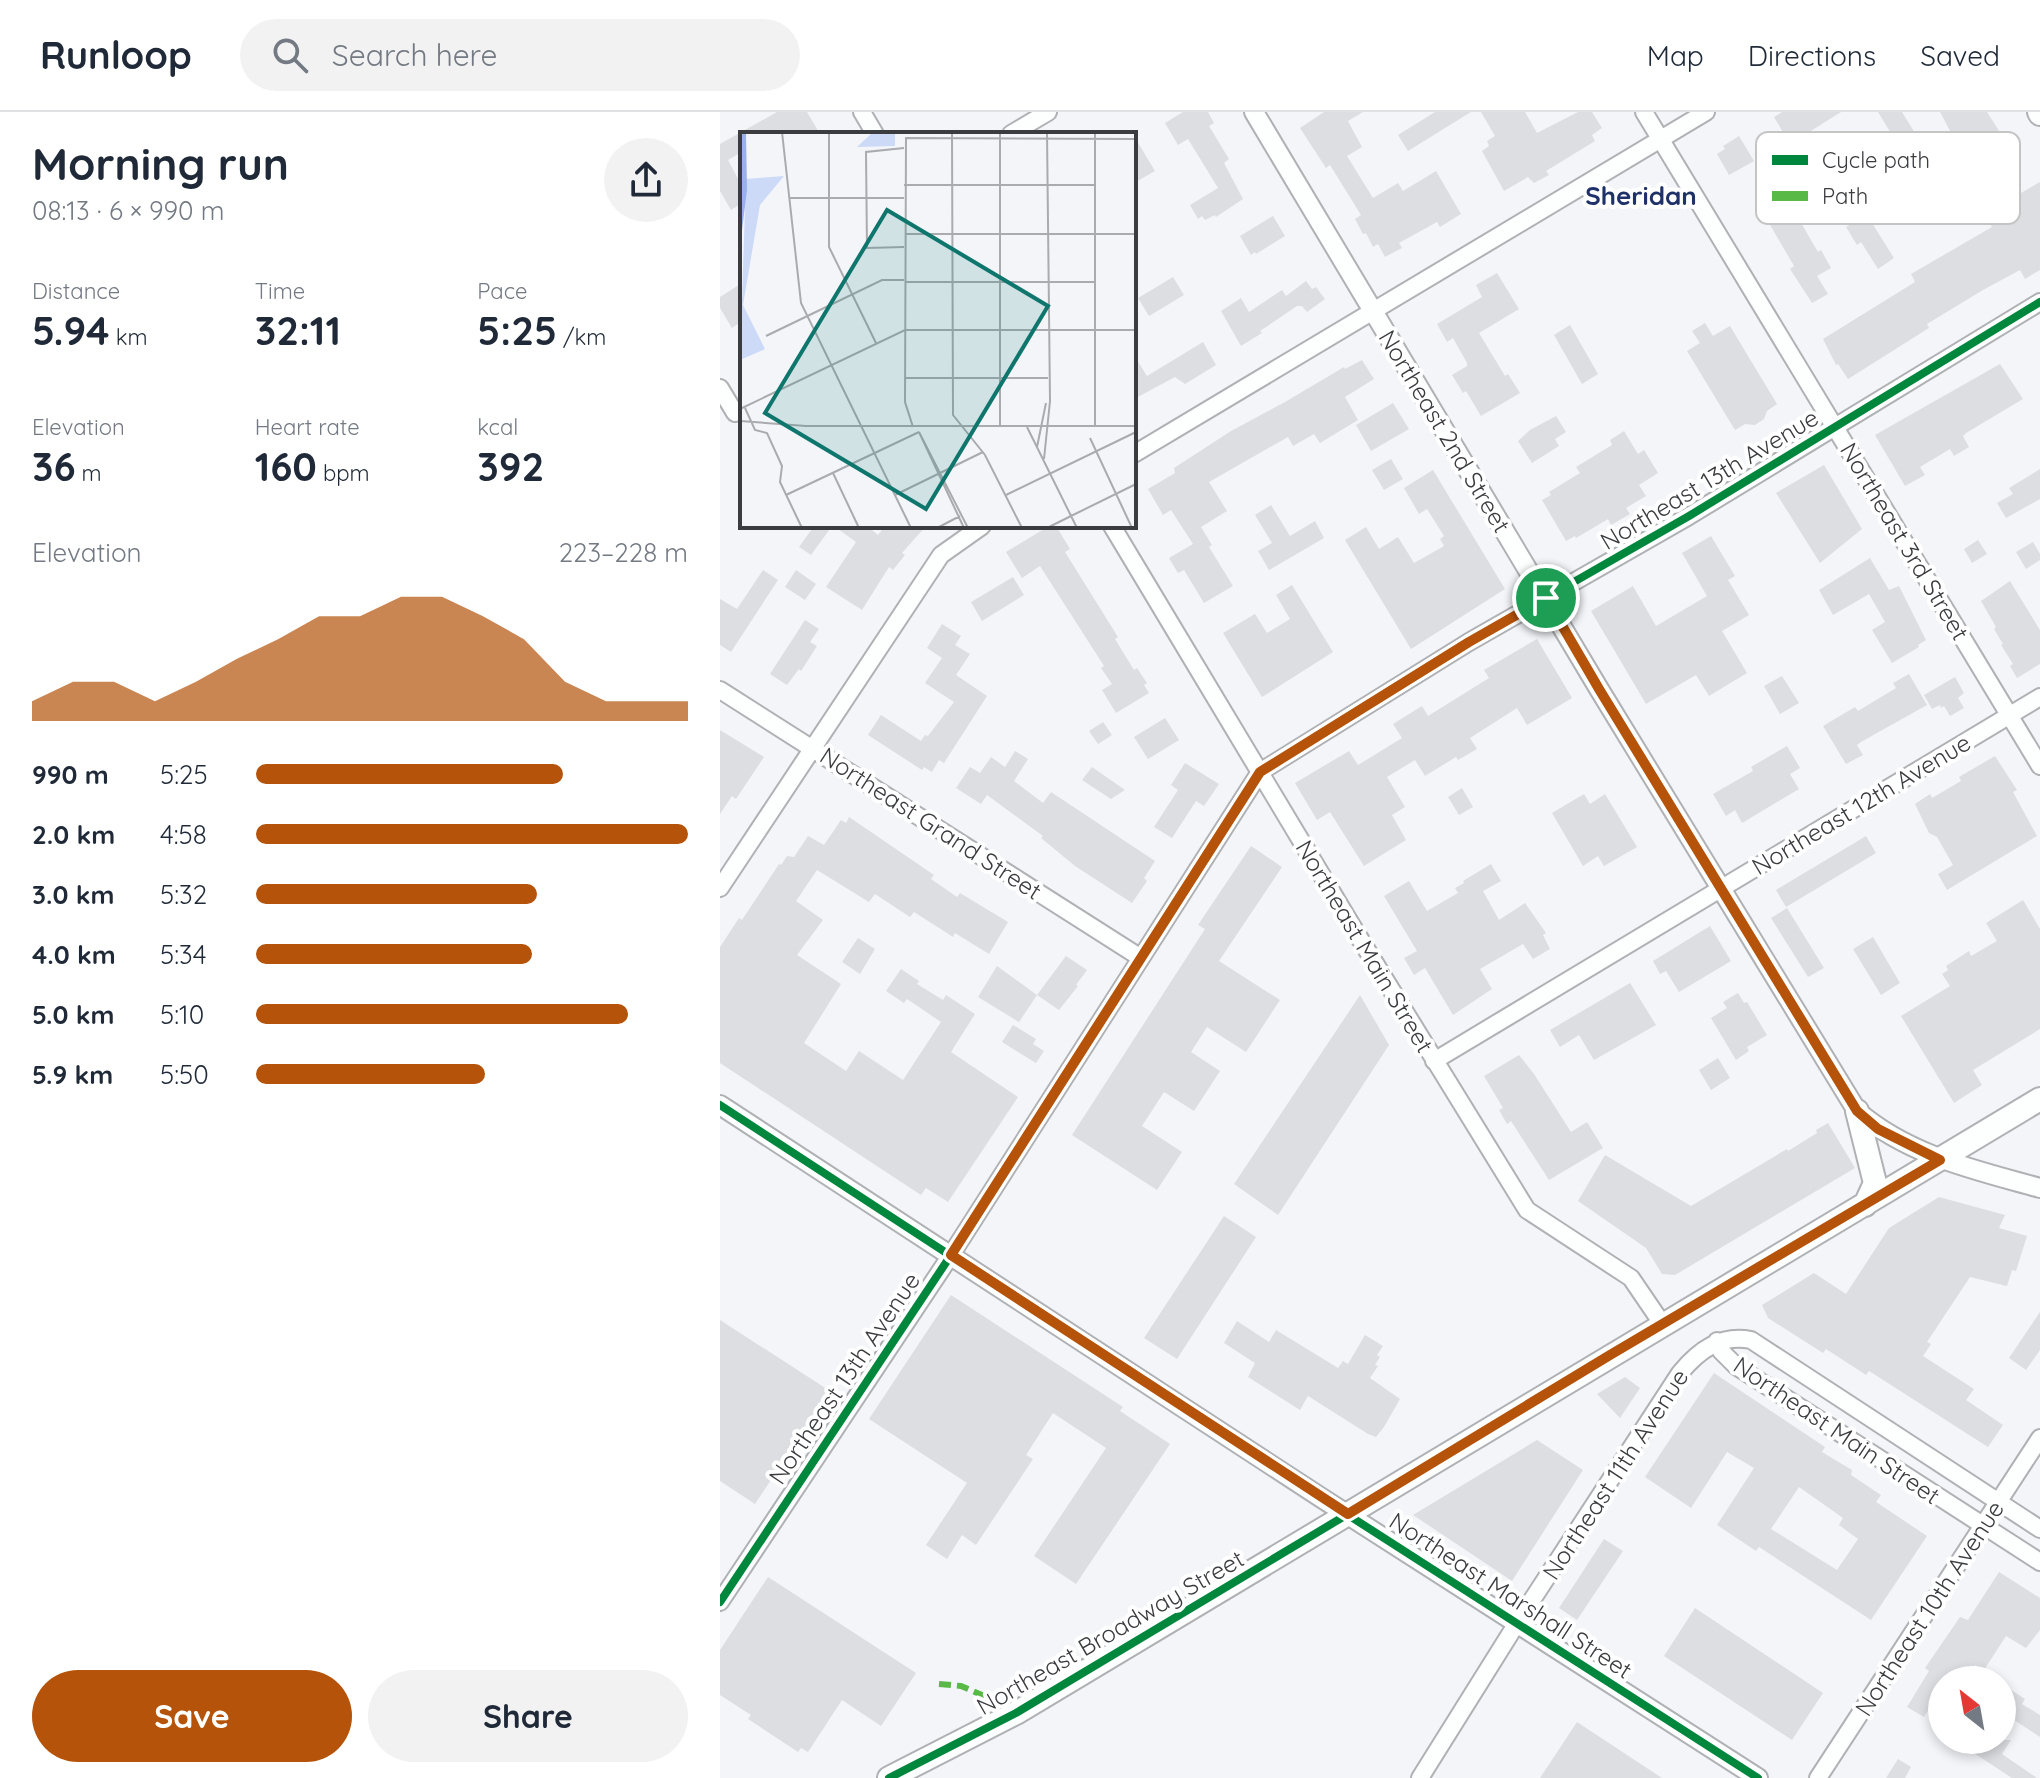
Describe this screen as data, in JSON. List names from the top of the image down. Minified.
{"streets":{"main road":["Northeast Broadway Street"],"street":["Northeast 2nd Street","Northeast 13th Avenue","Northeast 3rd Street","Northeast 12th Avenue","Northeast Grand Street","Northeast Main Street","Northeast 11th Avenue","Northeast Marshall Street","Northeast 10th Avenue"]},"crossings":[["Northeast 2nd Street","Northeast 13th Avenue"],["Northeast 2nd Street","Northeast 12th Avenue"],["Northeast 2nd Street","Northeast Broadway Street"],["Northeast 13th Avenue","Northeast 3rd Street"],["Northeast 13th Avenue","Northeast Grand Street"],["Northeast 13th Avenue","Northeast Main Street"],["Northeast 13th Avenue","Northeast Marshall Street"],["Northeast 3rd Street","Northeast 12th Avenue"],["Northeast 12th Avenue","Northeast Main Street"],["Northeast Main Street","Northeast 11th Avenue"],["Northeast Main Street","Northeast 10th Avenue"],["Northeast Main Street","Northeast Broadway Street"],["Northeast 11th Avenue","Northeast Marshall Street"],["Northeast Marshall Street","Northeast Broadway Street"]],"districts":["Sheridan"],"legend":["Cycle path","Path"],"north":"top left","page":{"header":"Runloop","search":"Search here","nav":["Map","Directions","Saved"],"heading":["Morning run","08:13 · 6 × 990 m"],"stats":[["Distance","5.94 km"],["Time","32:11"],["Pace","5:25 /km"],["Elevation","36 m"],["Heart rate","160 bpm"],["kcal","392"]],"chart":["Elevation","223–228 m"],"list":[{"name":"990 m","note":"5:25"},{"name":"2.0 km","note":"4:58"},{"name":"3.0 km","note":"5:32"},{"name":"4.0 km","note":"5:34"},{"name":"5.0 km","note":"5:10"},{"name":"5.9 km","note":"5:50"}],"buttons":["Save","Share"]}}
